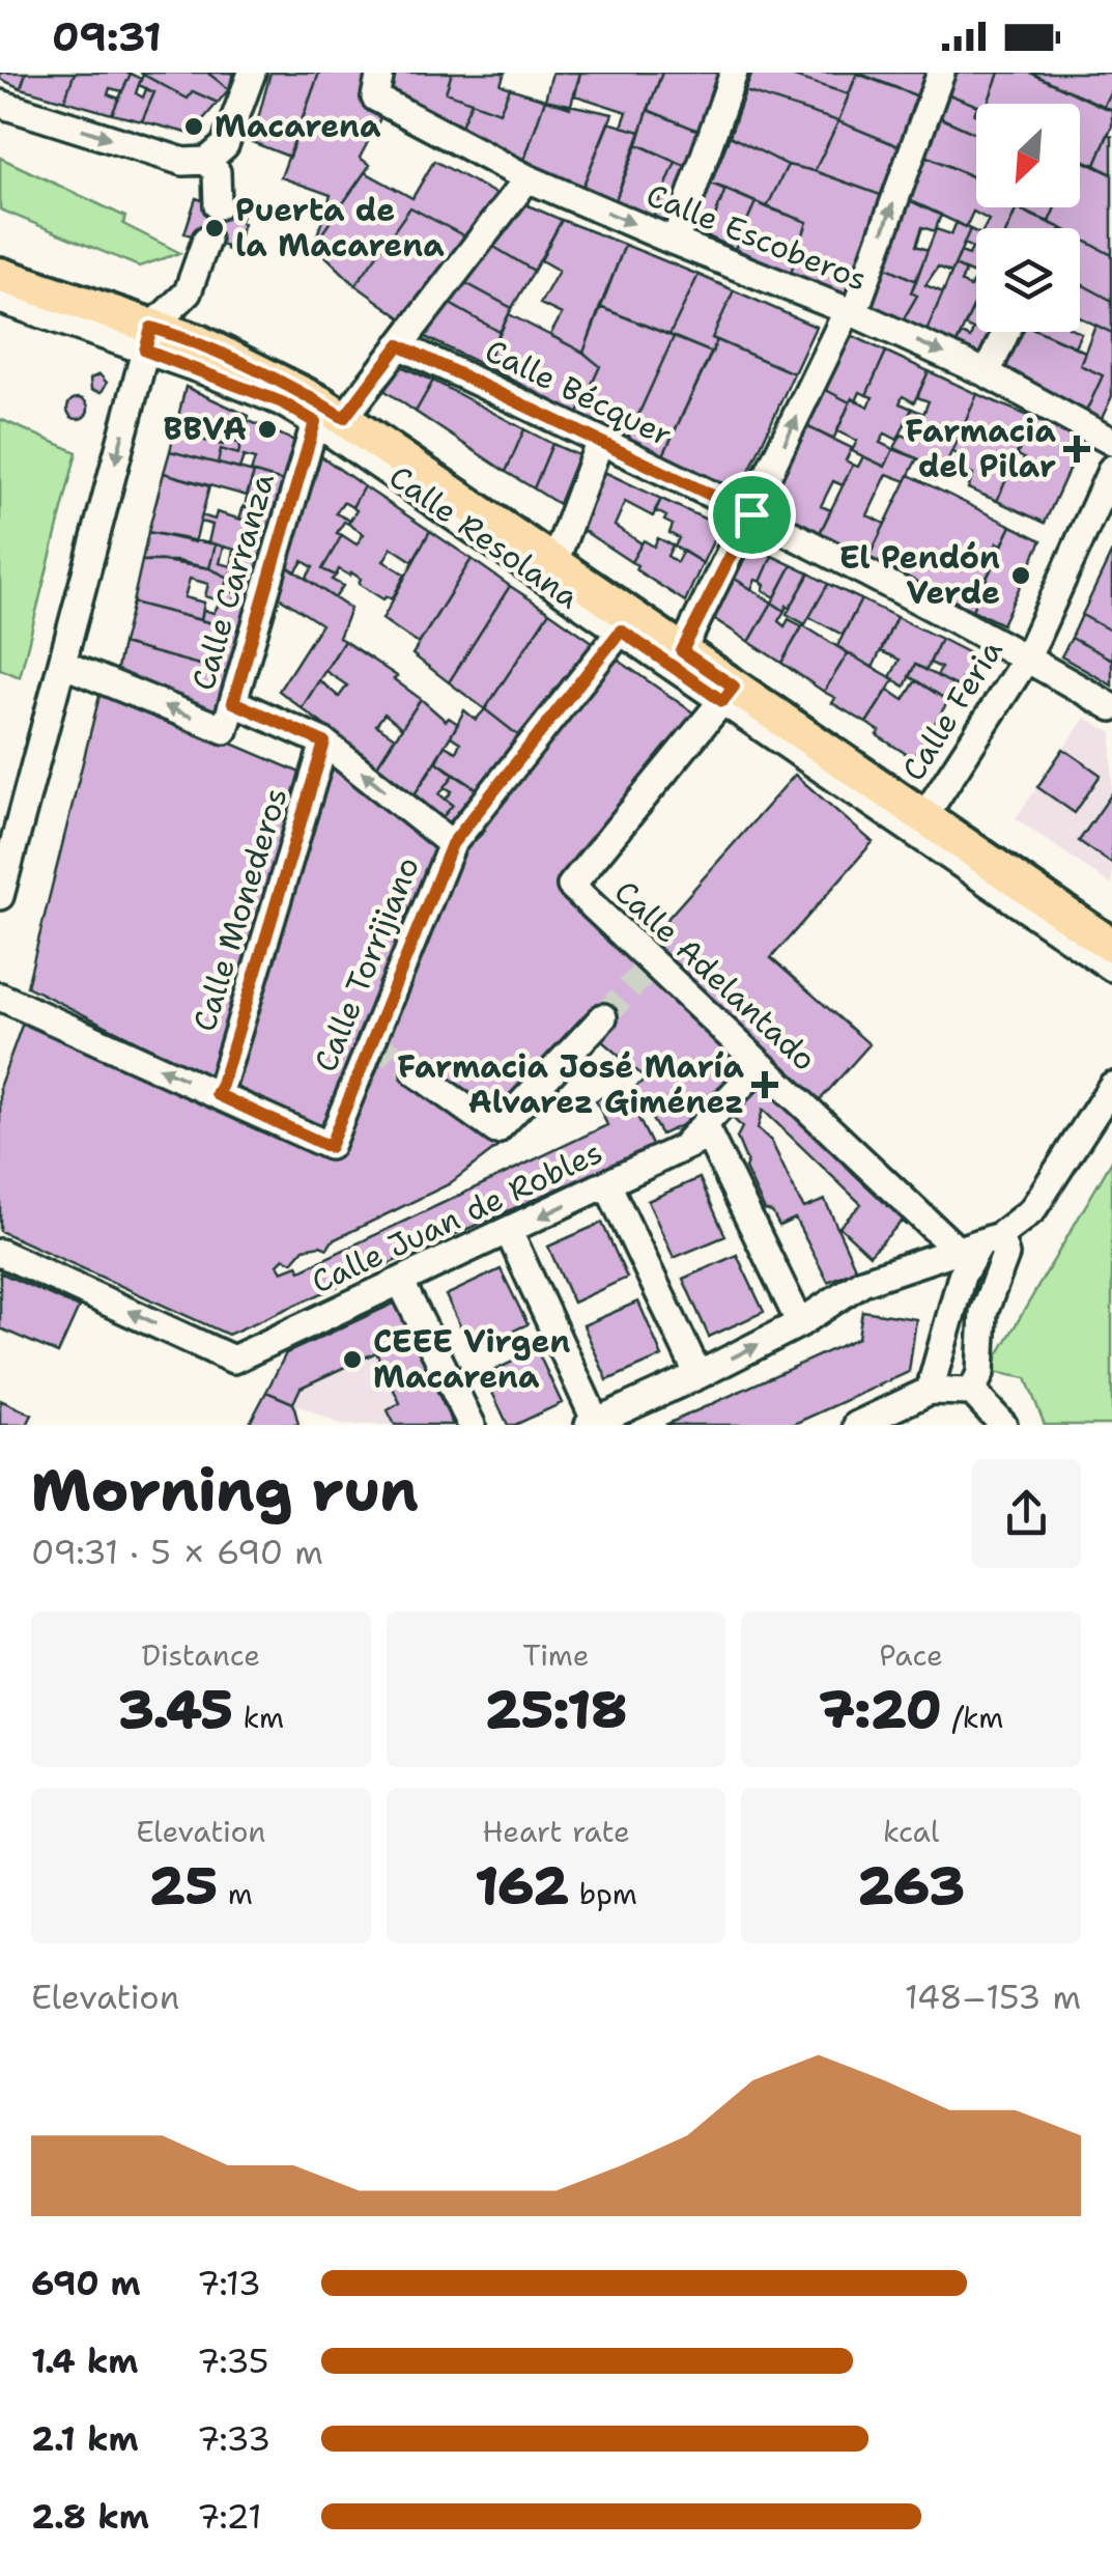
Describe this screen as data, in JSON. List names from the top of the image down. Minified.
{"streets":{"main road":["Calle Resolana"],"street":["Calle Escoberos","Calle Bécquer","Calle Carranza","Calle Feria","Calle Monederos","Calle Torrijiano","Calle Adelantado","Calle Juan de Robles"]},"crossings":[["Calle Bécquer","Calle Feria"],["Calle Resolana","Calle Carranza"],["Calle Resolana","Calle Feria"],["Calle Resolana","Calle Torrijiano"],["Calle Resolana","Calle Adelantado"],["Calle Monederos","Calle Torrijiano"]],"one_way":["Calle Escoberos","Calle Juan de Robles"],"places":{"other":["Macarena","Puerta de la Macarena","BBVA","El Pendón Verde","CEEE Virgen Macarena"],"health":["Farmacia del Pilar","Farmacia José María Alvarez Giménez"]},"north":"bottom left","page":{"status":"09:31","heading":["Morning run","09:31 · 5 × 690 m"],"stats":[["Distance","3.45 km"],["Time","25:18"],["Pace","7:20 /km"],["Elevation","25 m"],["Heart rate","162 bpm"],["kcal","263"]],"chart":["Elevation","148–153 m"],"list":[{"name":"690 m","note":"7:13"},{"name":"1.4 km","note":"7:35"},{"name":"2.1 km","note":"7:33"},{"name":"2.8 km","note":"7:21"}]}}
